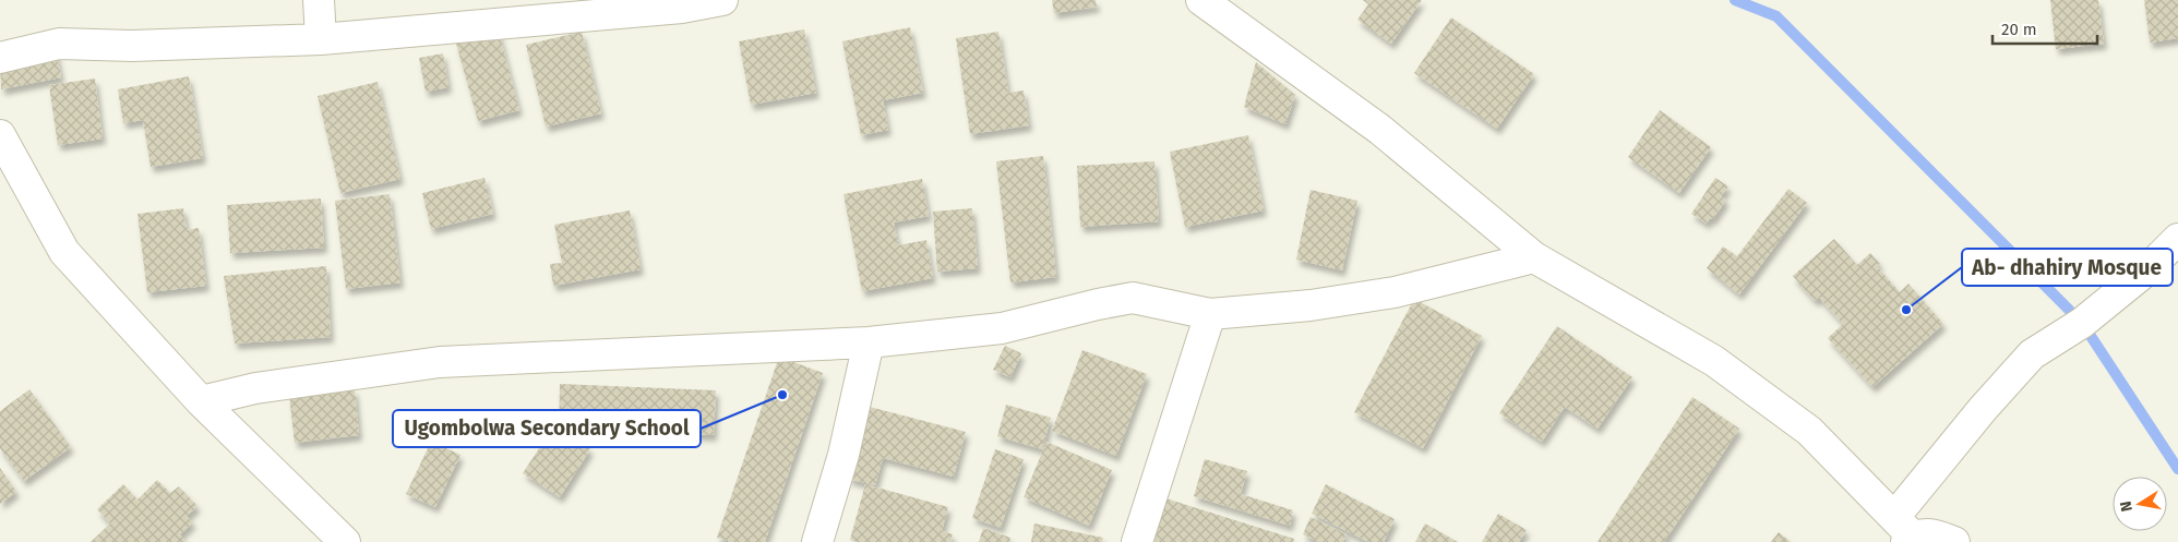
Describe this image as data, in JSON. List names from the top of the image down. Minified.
{"places":["Ab- dhahiry Mosque","Ugombolwa Secondary School"],"scale_bar":"20 m","north":"left"}
